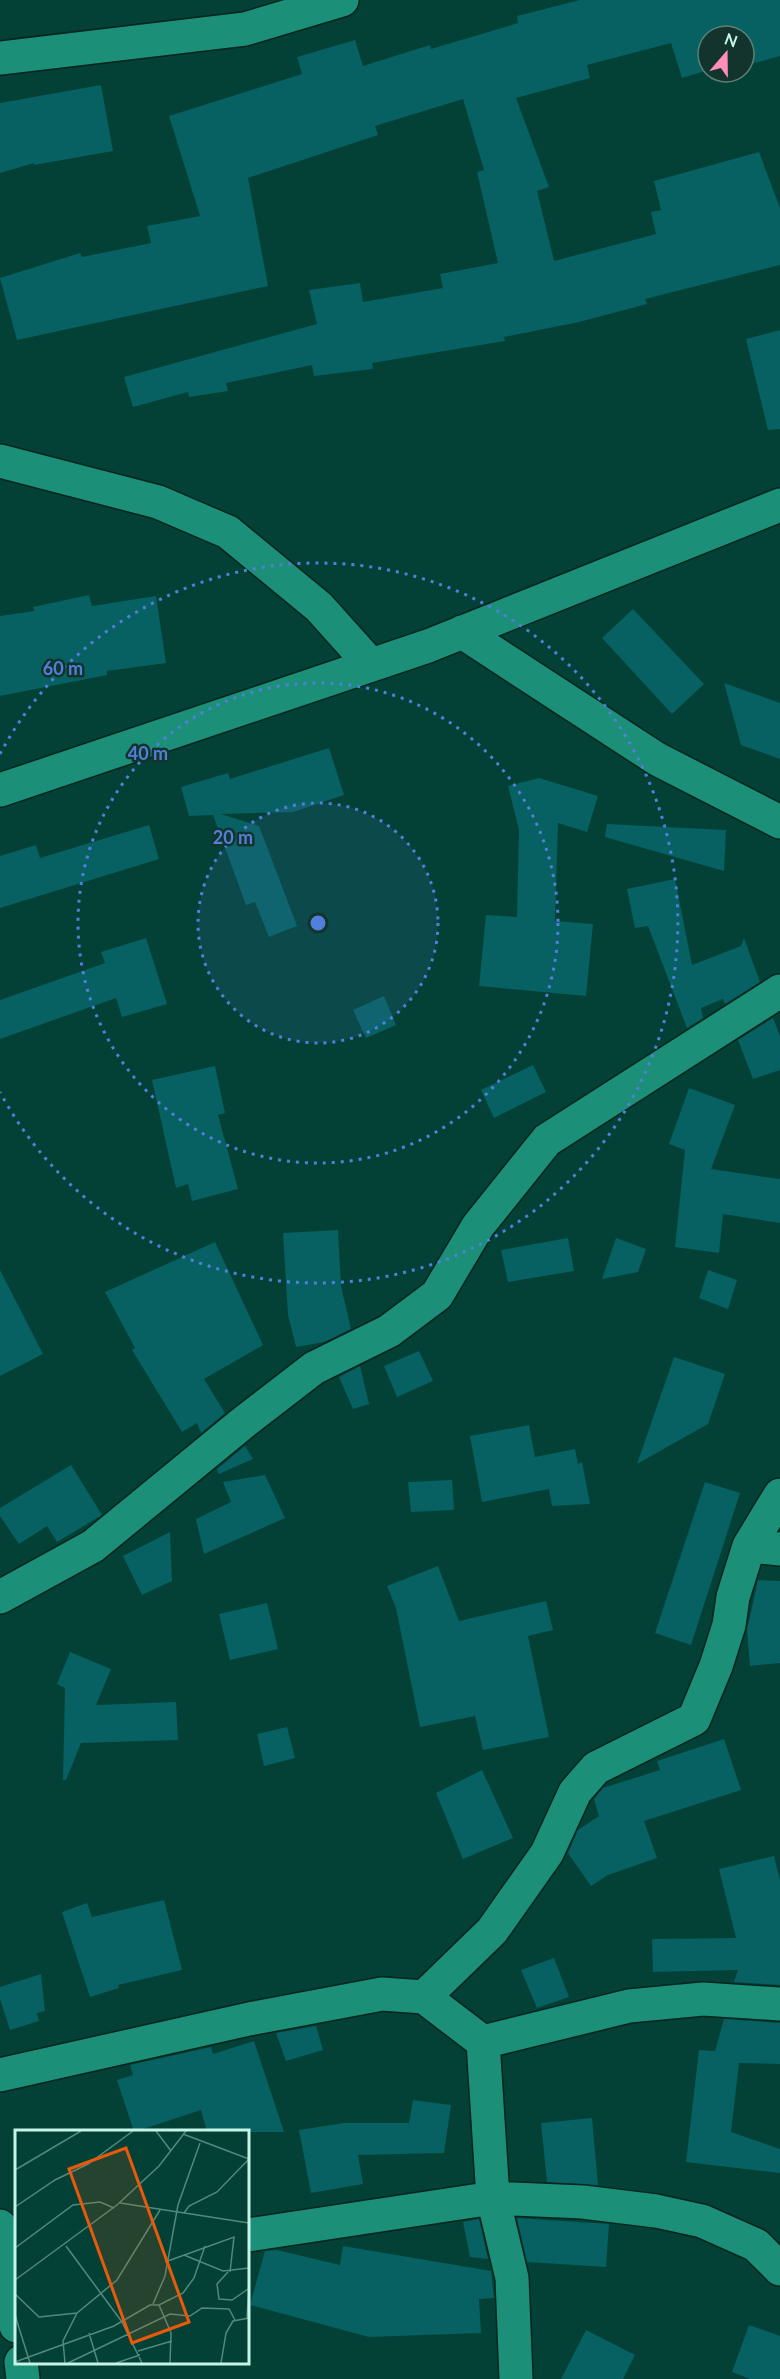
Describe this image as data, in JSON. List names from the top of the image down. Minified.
{"north":"top","rings":["60 m","40 m","20 m"]}
